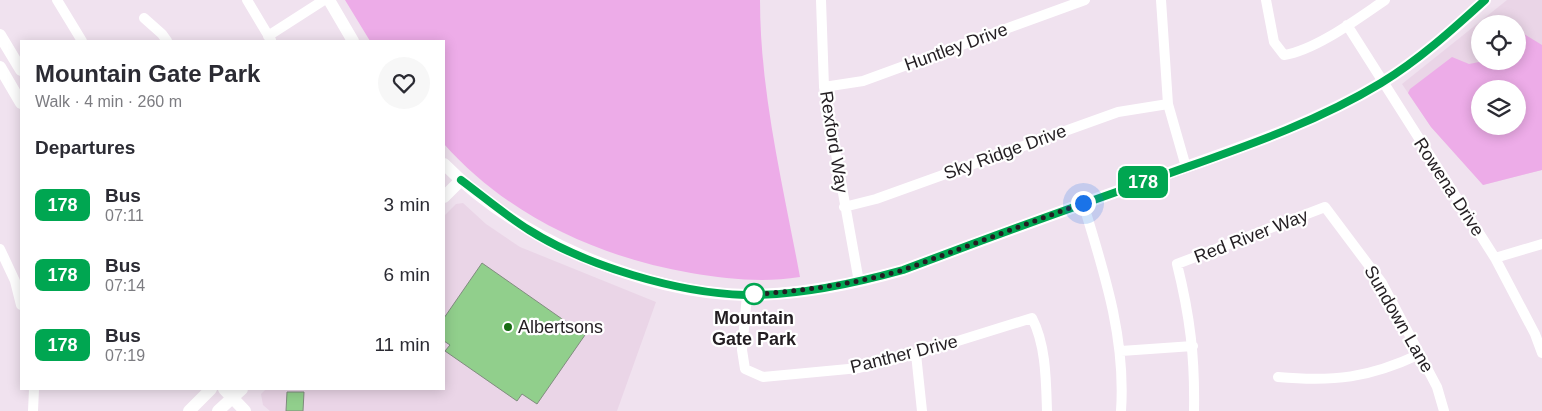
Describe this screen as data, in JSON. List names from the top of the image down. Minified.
{"streets":{"street":["Huntley Drive","Rexford Way","Sky Ridge Drive","Rowena Drive","Red River Way","Sundown Lane","Panther Drive"]},"crossings":[["Huntley Drive","Rexford Way"],["Rexford Way","Sky Ridge Drive"],["Red River Way","Sundown Lane"]],"places":["Mountain Gate Park","Albertsons"],"lines":["bus line 178"],"page":{"on_map":"178","heading":[["Mountain Gate Park","Walk · 4 min · 260 m"],"Departures"],"list":[{"mark":"178","name":"Bus","note":"07:11","value":"3 min"},{"mark":"178","name":"Bus","note":"07:14","value":"6 min"},{"mark":"178","name":"Bus","note":"07:19","value":"11 min"}]}}
